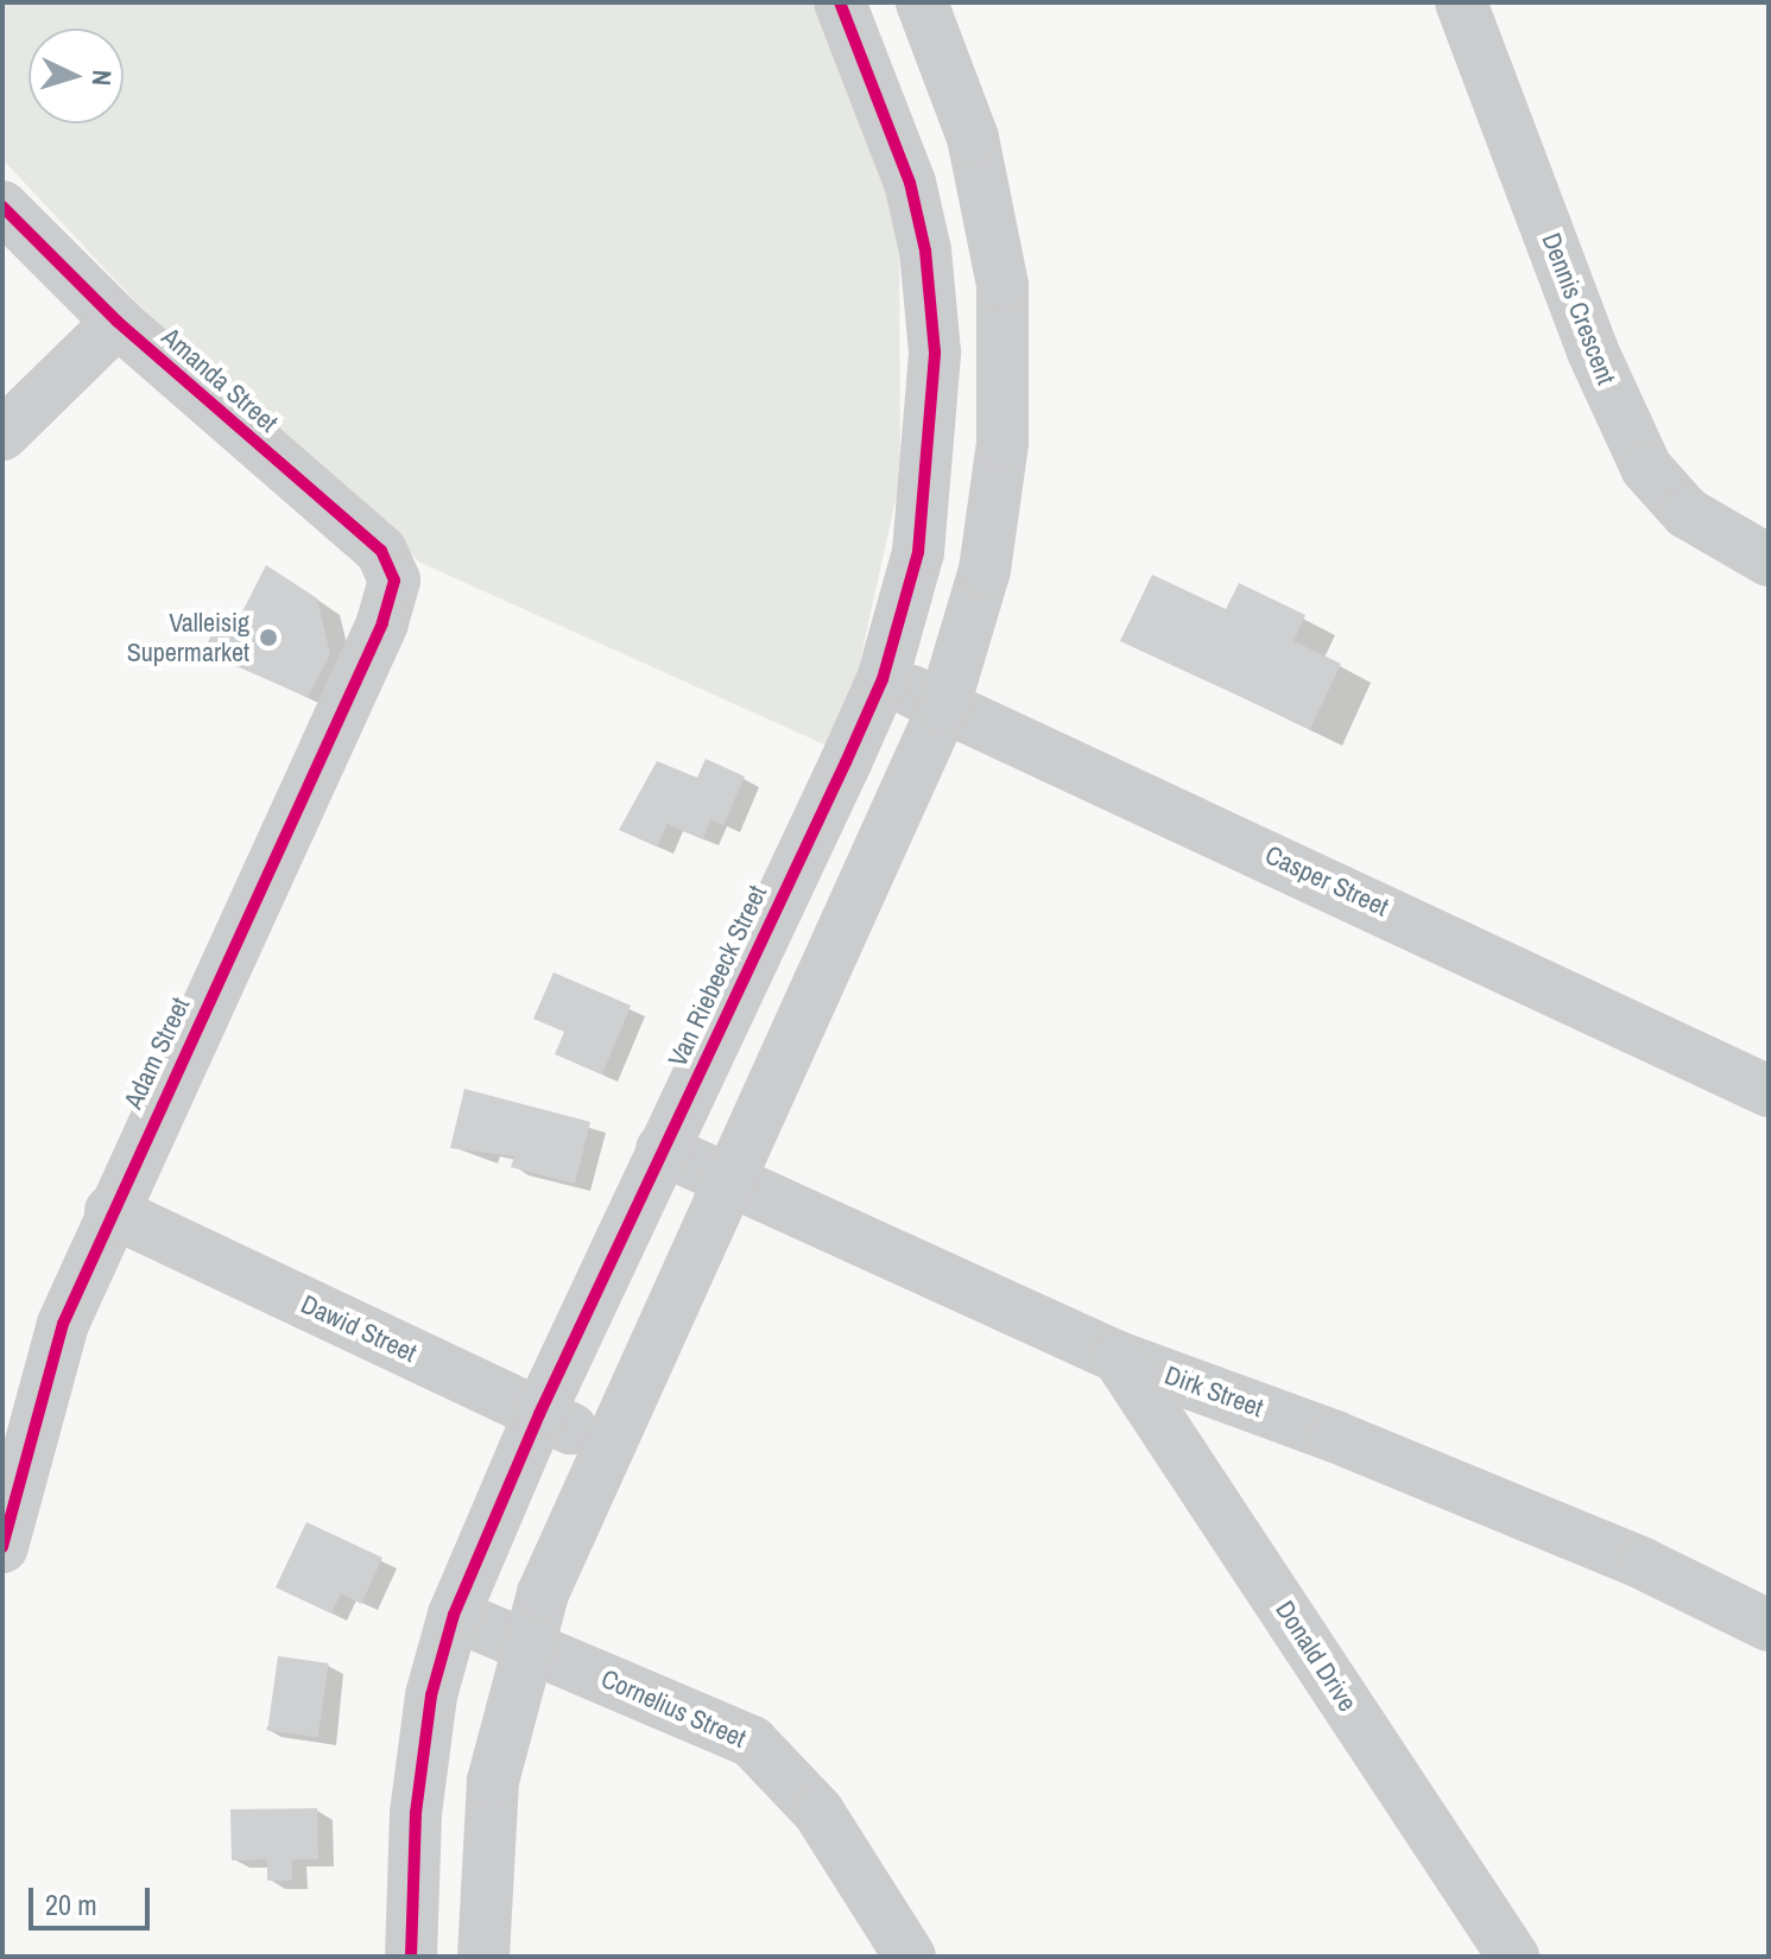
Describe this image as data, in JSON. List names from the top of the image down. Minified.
{"streets":{"street":["Dennis Crescent","Amanda Street","Casper Street","Van Riebeeck Street","Adam Street","Dawid Street","Dirk Street","Donald Drive","Cornelius Street"]},"crossings":[["Amanda Street","Adam Street"],["Casper Street","Van Riebeeck Street"],["Van Riebeeck Street","Dawid Street"],["Van Riebeeck Street","Dirk Street"],["Van Riebeeck Street","Cornelius Street"],["Adam Street","Dawid Street"],["Dirk Street","Donald Drive"]],"places":["Valleisig Supermarket"],"scale_bar":"20 m","north":"right"}
